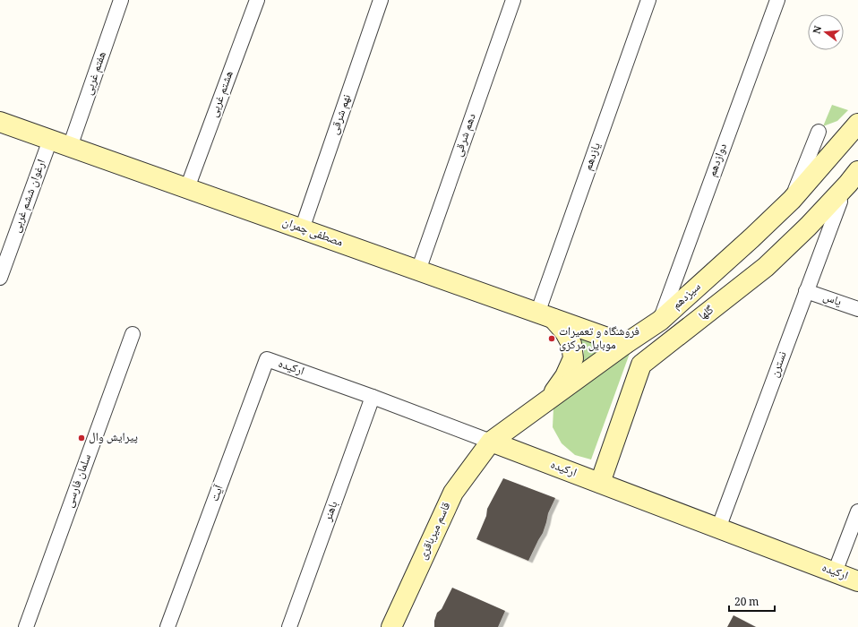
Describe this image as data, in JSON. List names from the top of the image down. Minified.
{"streets":{"street":["هفتم غربی","هشتم غربی","نهم شرقی","دهم شرقی","یازدهم","دوازدهم","ارغوان ششم غربی","مصطفی چمران","سیزدهم","یاس","گلها","نسترن","ارکیده","سلمان فارسی","آیت","باهنر","قاسم میرباقری"]},"crossings":[["هفتم غربی","مصطفی چمران"],["هشتم غربی","مصطفی چمران"],["نهم شرقی","مصطفی چمران"],["دهم شرقی","مصطفی چمران"],["یازدهم","مصطفی چمران"],["دوازدهم","سیزدهم"],["ارغوان ششم غربی","مصطفی چمران"],["مصطفی چمران","سیزدهم"],["سیزدهم","ارکیده"],["سیزدهم","قاسم میرباقری"],["یاس","نسترن"],["گلها","ارکیده"],["نسترن","ارکیده"],["ارکیده","آیت"],["ارکیده","باهنر"],["ارکیده","قاسم میرباقری"]],"places":["فروشگاه و تعمیرات موبایل مرکزی","پیرایش وال"],"scale_bar":"20 m","north":"left"}
